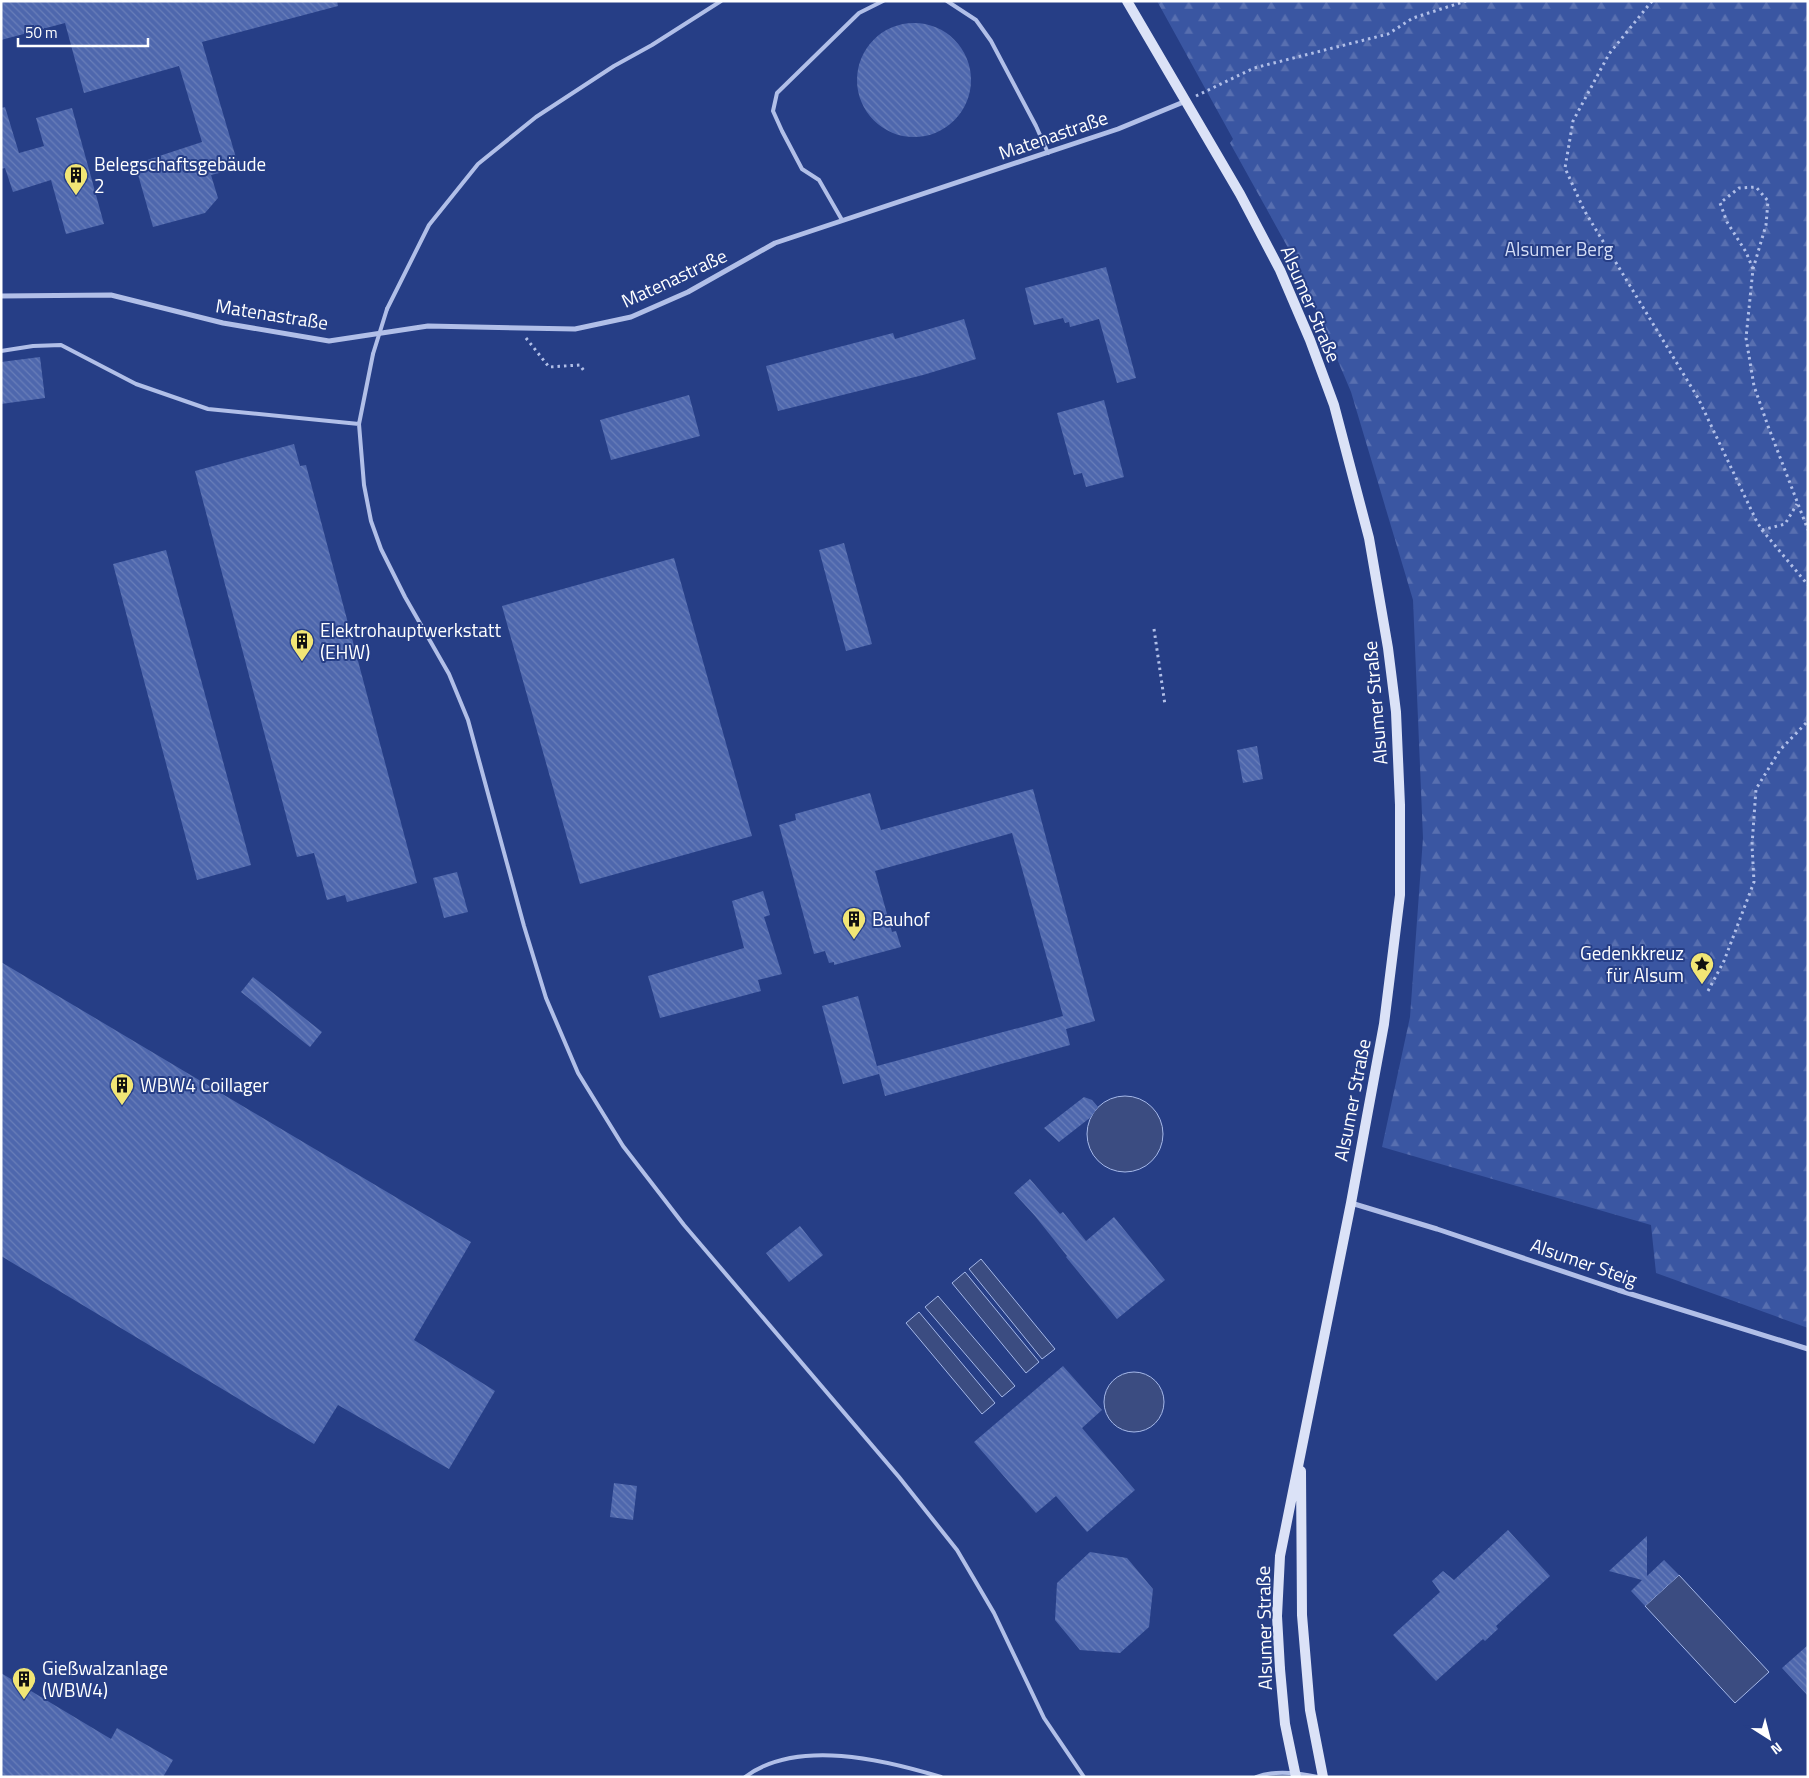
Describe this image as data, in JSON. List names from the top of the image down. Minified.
{"streets":{"street":["Matenastraße","Alsumer Straße","Alsumer Steig"]},"crossings":[["Matenastraße","Alsumer Straße"],["Alsumer Straße","Alsumer Steig"]],"parks":["Alsumer Berg"],"places":{"building":["Belegschaftsgebäude 2","Elektrohauptwerkstatt (EHW)","Bauhof","WBW4 Coillager","Gießwalzanlage (WBW4)"],"place":["Gedenkkreuz für Alsum"]},"scale_bar":"50 m","north":"bottom right"}
